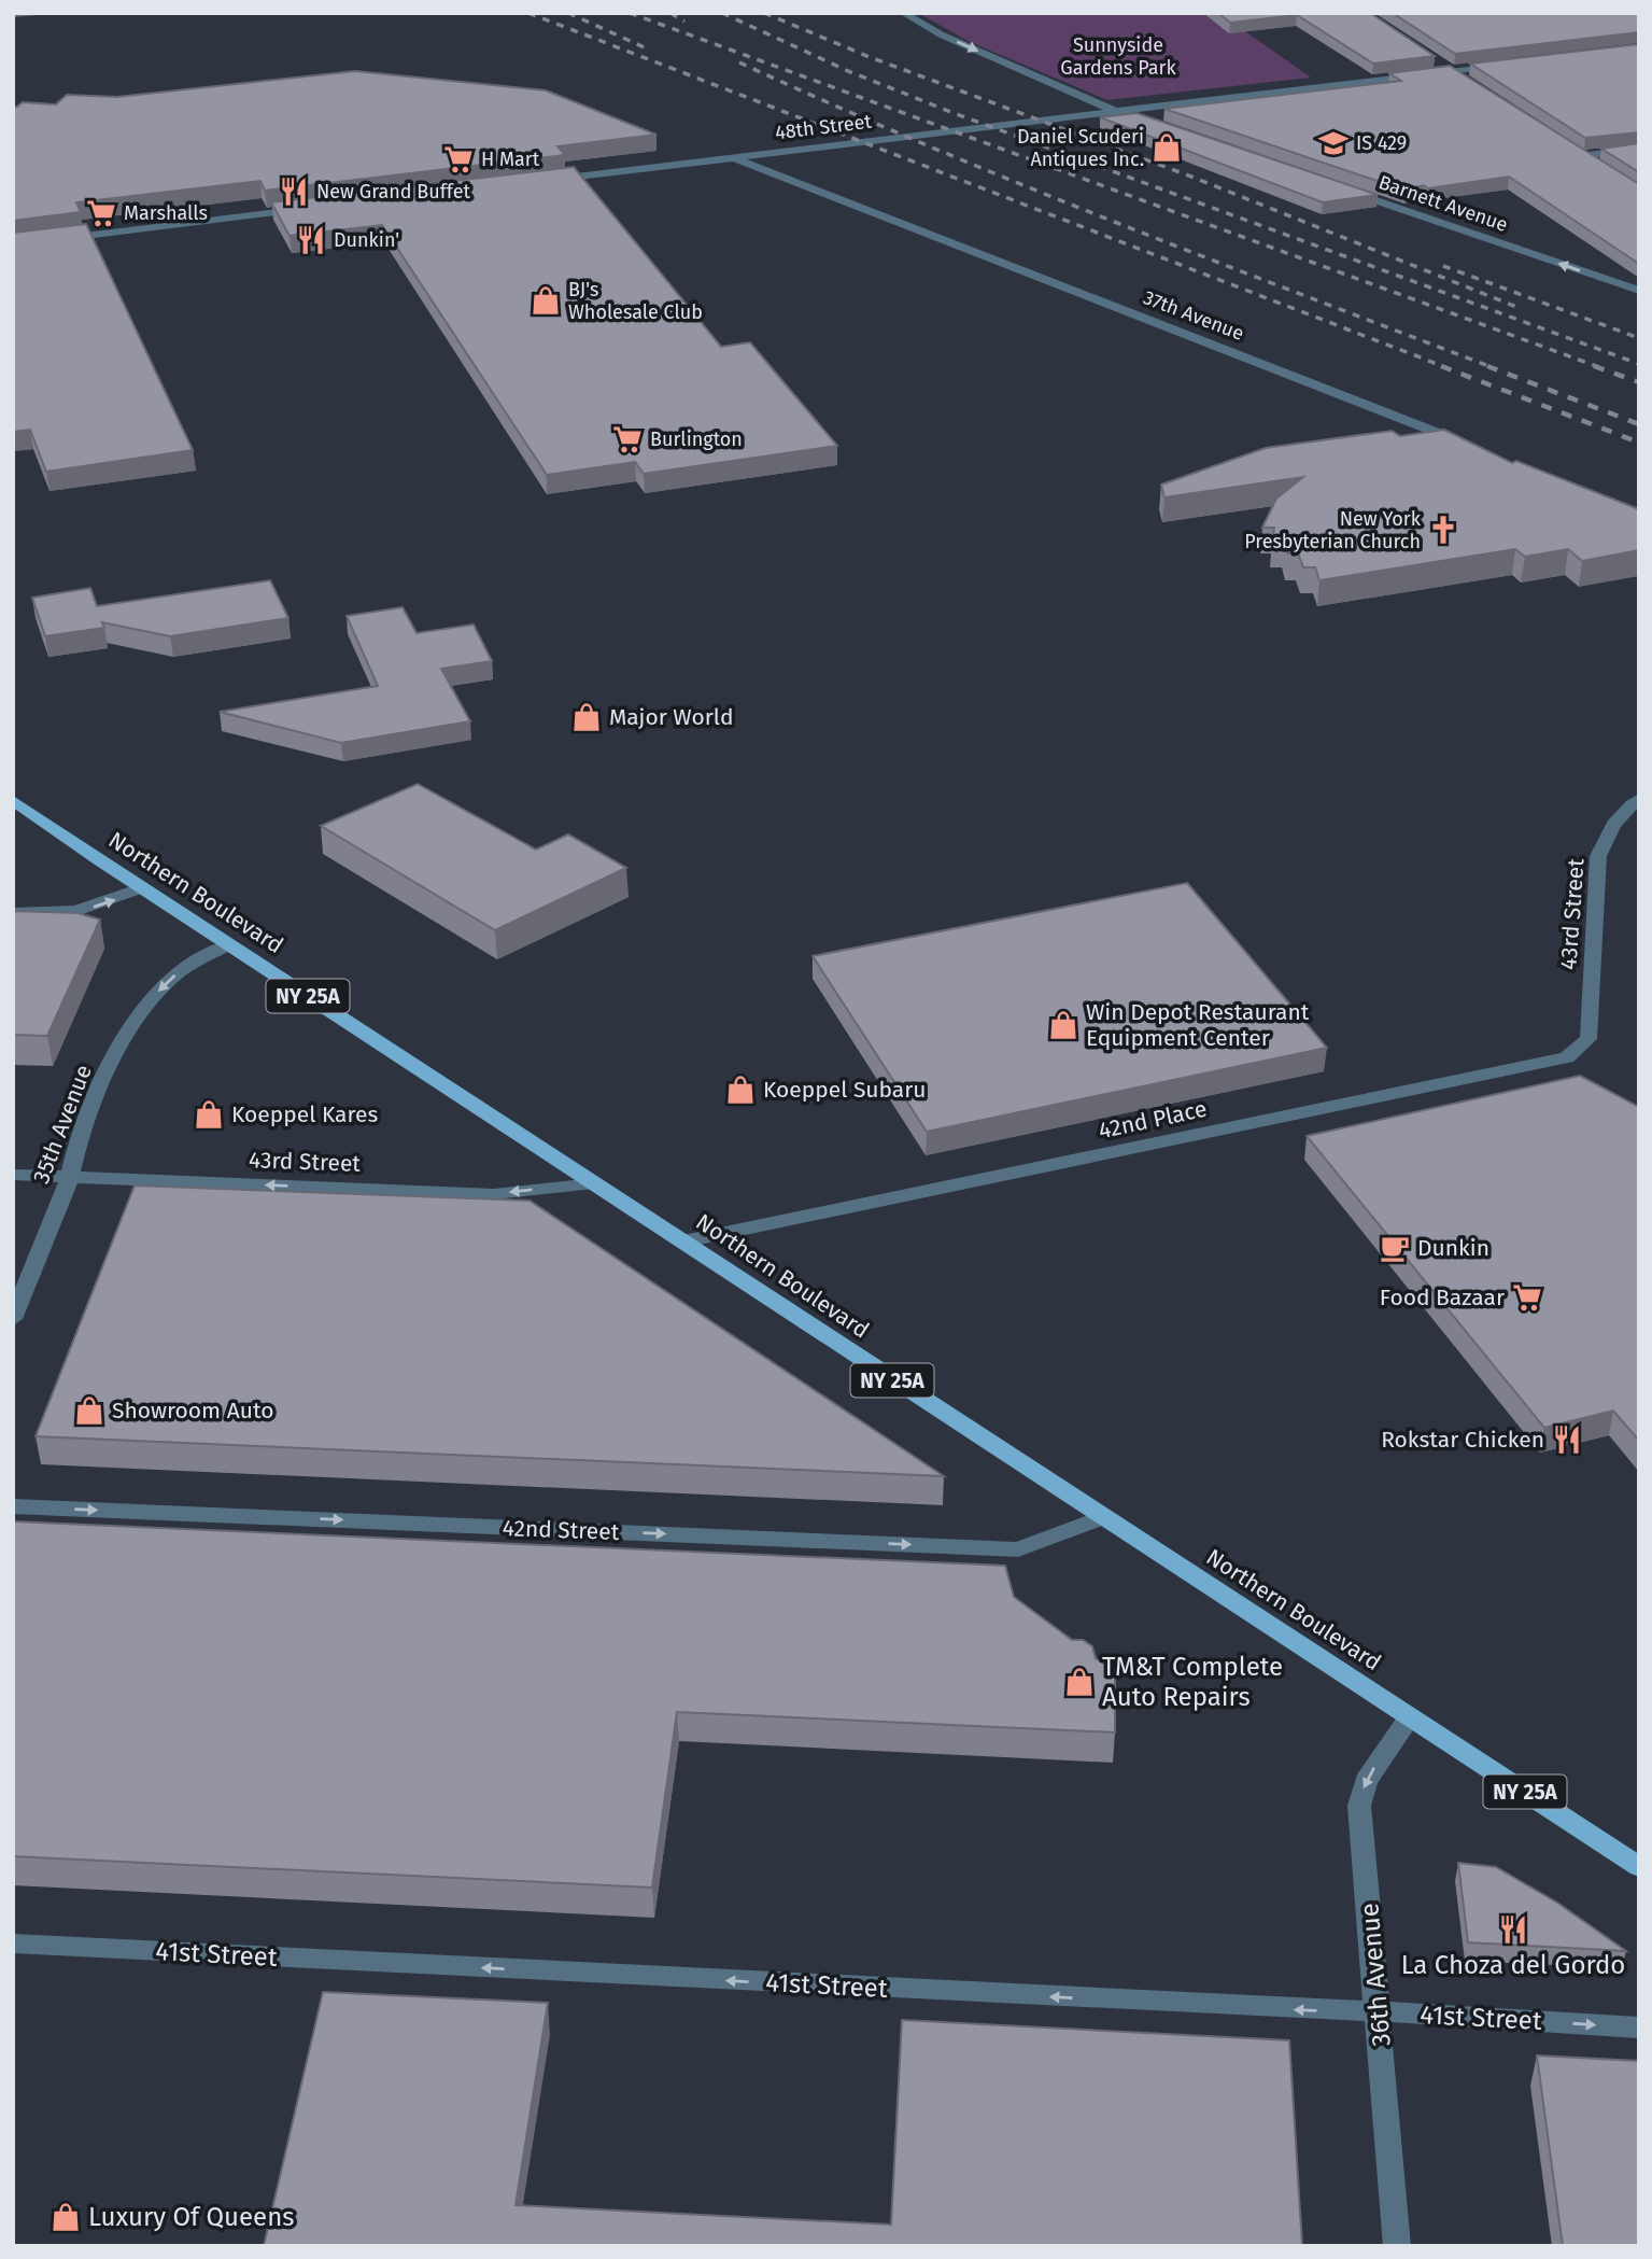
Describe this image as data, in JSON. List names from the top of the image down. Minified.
{"streets":{"main road":["Northern Boulevard","NY 25A"],"street":["48th Street","Barnett Avenue","37th Avenue","43rd Street","42nd Place","35th Avenue","42nd Street","41st Street","36th Avenue"]},"crossings":[["48th Street","37th Avenue"],["Northern Boulevard","43rd Street"],["Northern Boulevard","42nd Place"],["Northern Boulevard","35th Avenue"],["Northern Boulevard","42nd Street"],["Northern Boulevard","36th Avenue"],["43rd Street","42nd Place"],["43rd Street","35th Avenue"],["41st Street","36th Avenue"]],"one_way":["Barnett Avenue","43rd Street","35th Avenue","42nd Street","36th Avenue"],"parks":["Sunnyside Gardens Park"],"places":{"school or university":["IS 429"],"shop":["Daniel Scuderi Antiques Inc.","BJ's Wholesale Club","Major World","Win Depot Restaurant Equipment Center","Koeppel Subaru","Koeppel Kares","Showroom Auto","TM&T Complete Auto Repairs","Luxury Of Queens"],"supermarket":["H Mart","Marshalls","Burlington","Food Bazaar"],"restaurant":["New Grand Buffet","Dunkin'","Rokstar Chicken","La Choza del Gordo"],"church":["New York Presbyterian Church"],"cafe":["Dunkin"]}}
